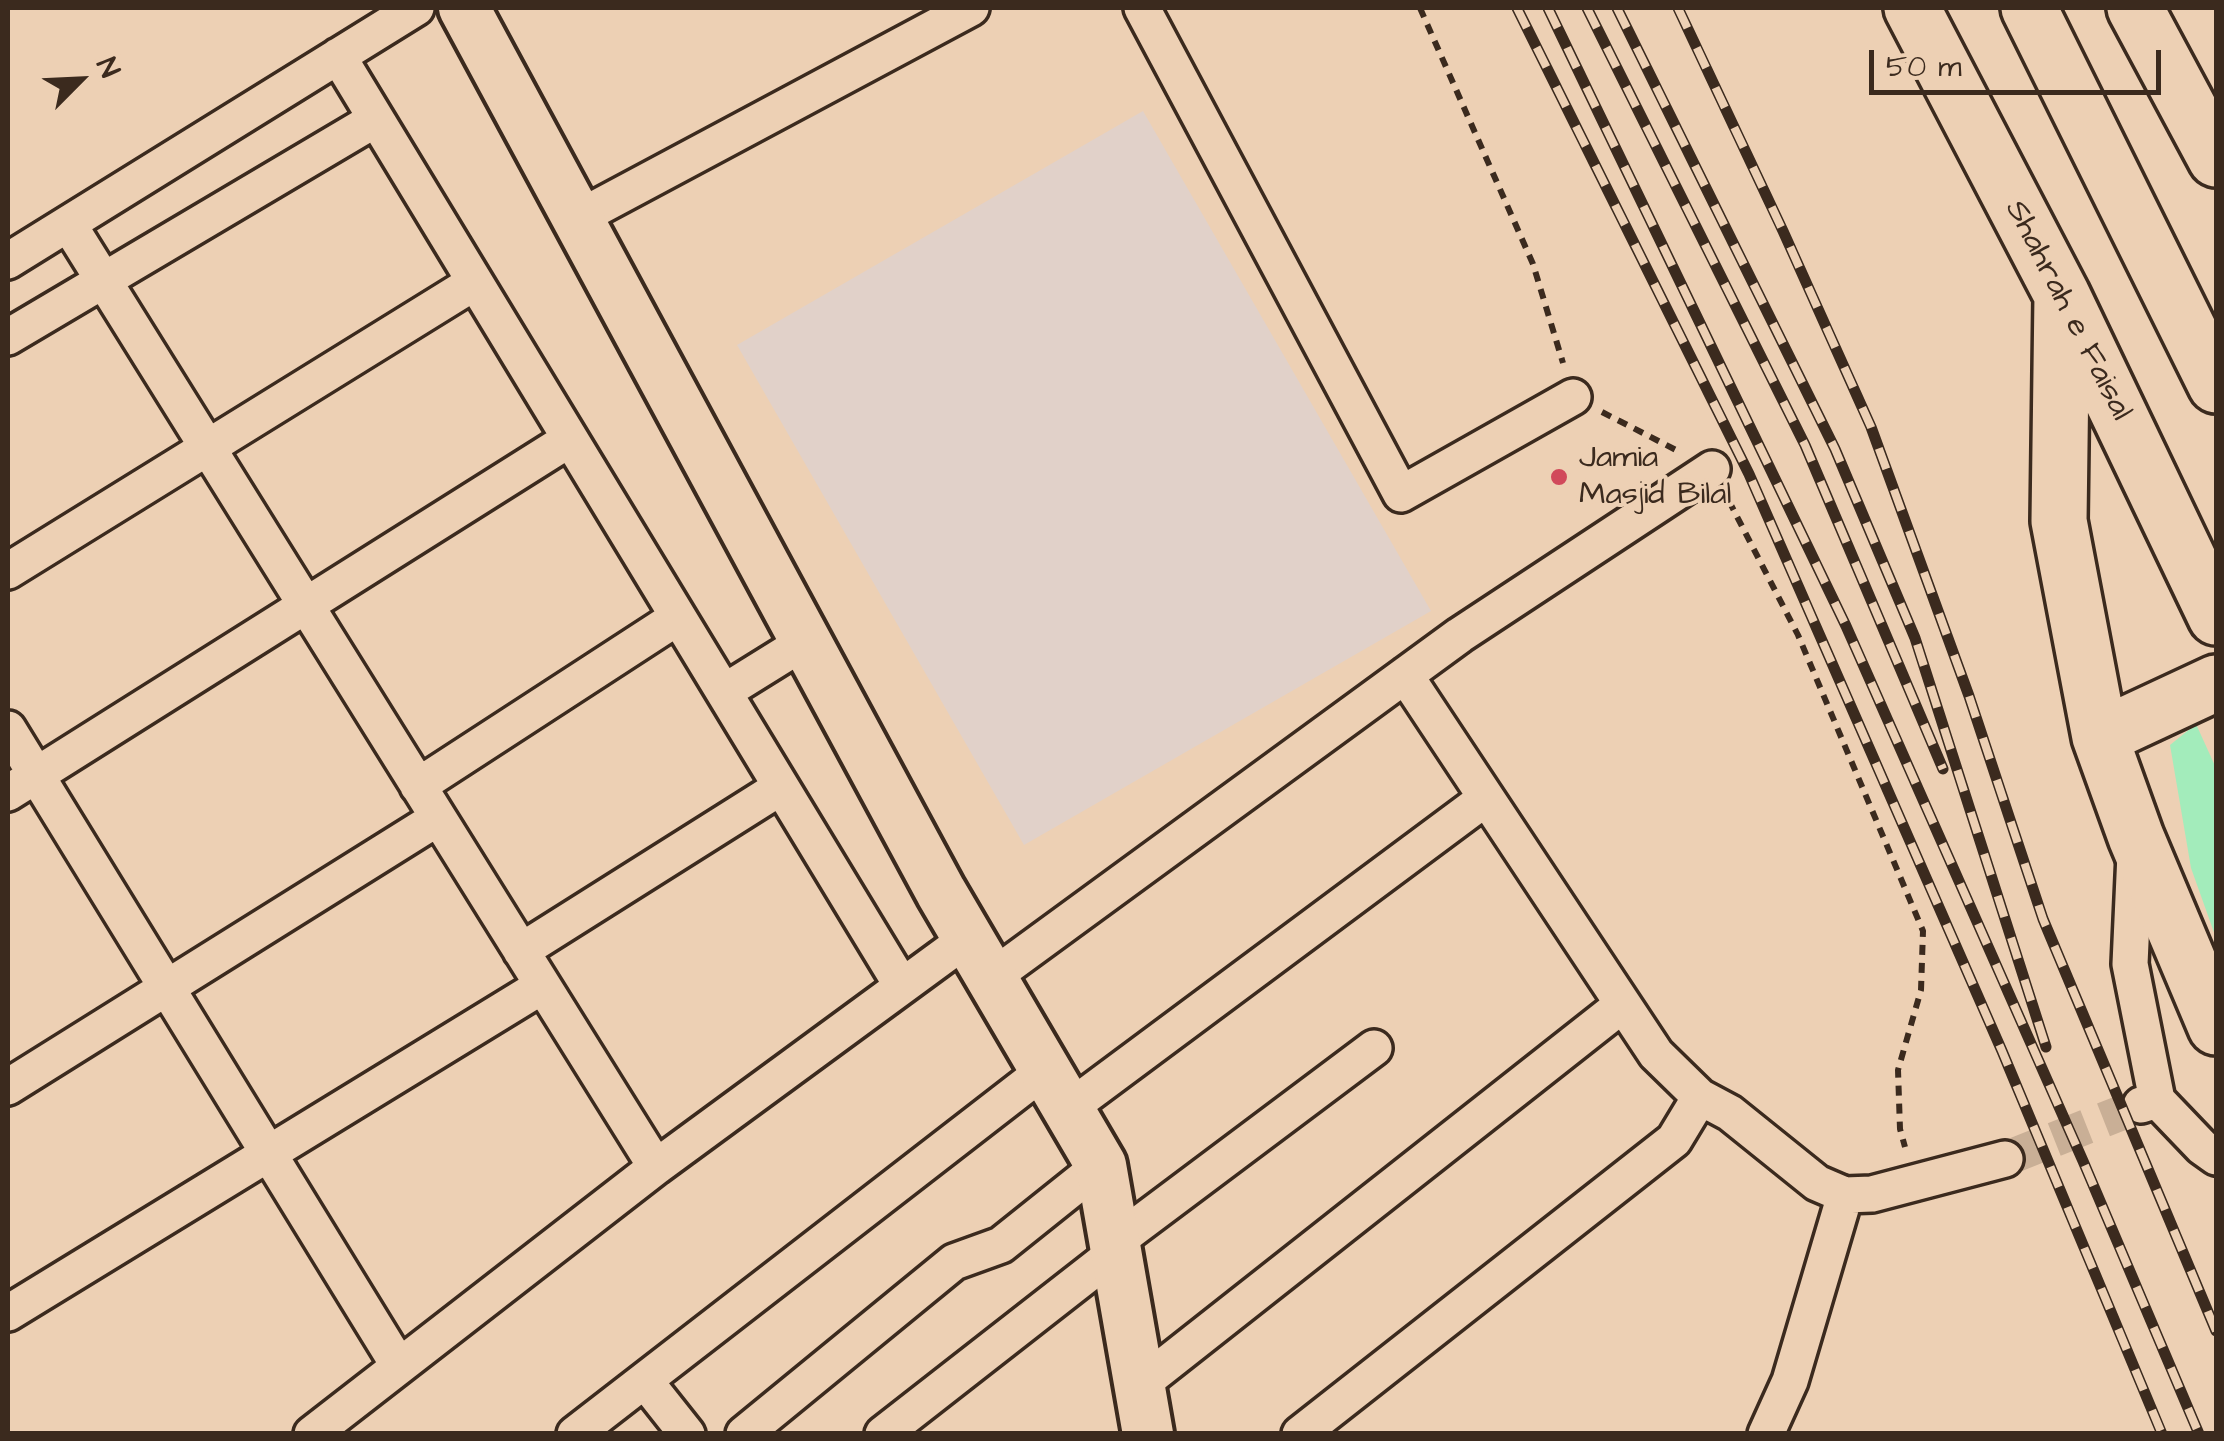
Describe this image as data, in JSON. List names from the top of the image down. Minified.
{"streets":{"highway":["Shahrah e Faisal"]},"places":["Jamia Masjid Bilal"],"scale_bar":"50 m","north":"top right"}
